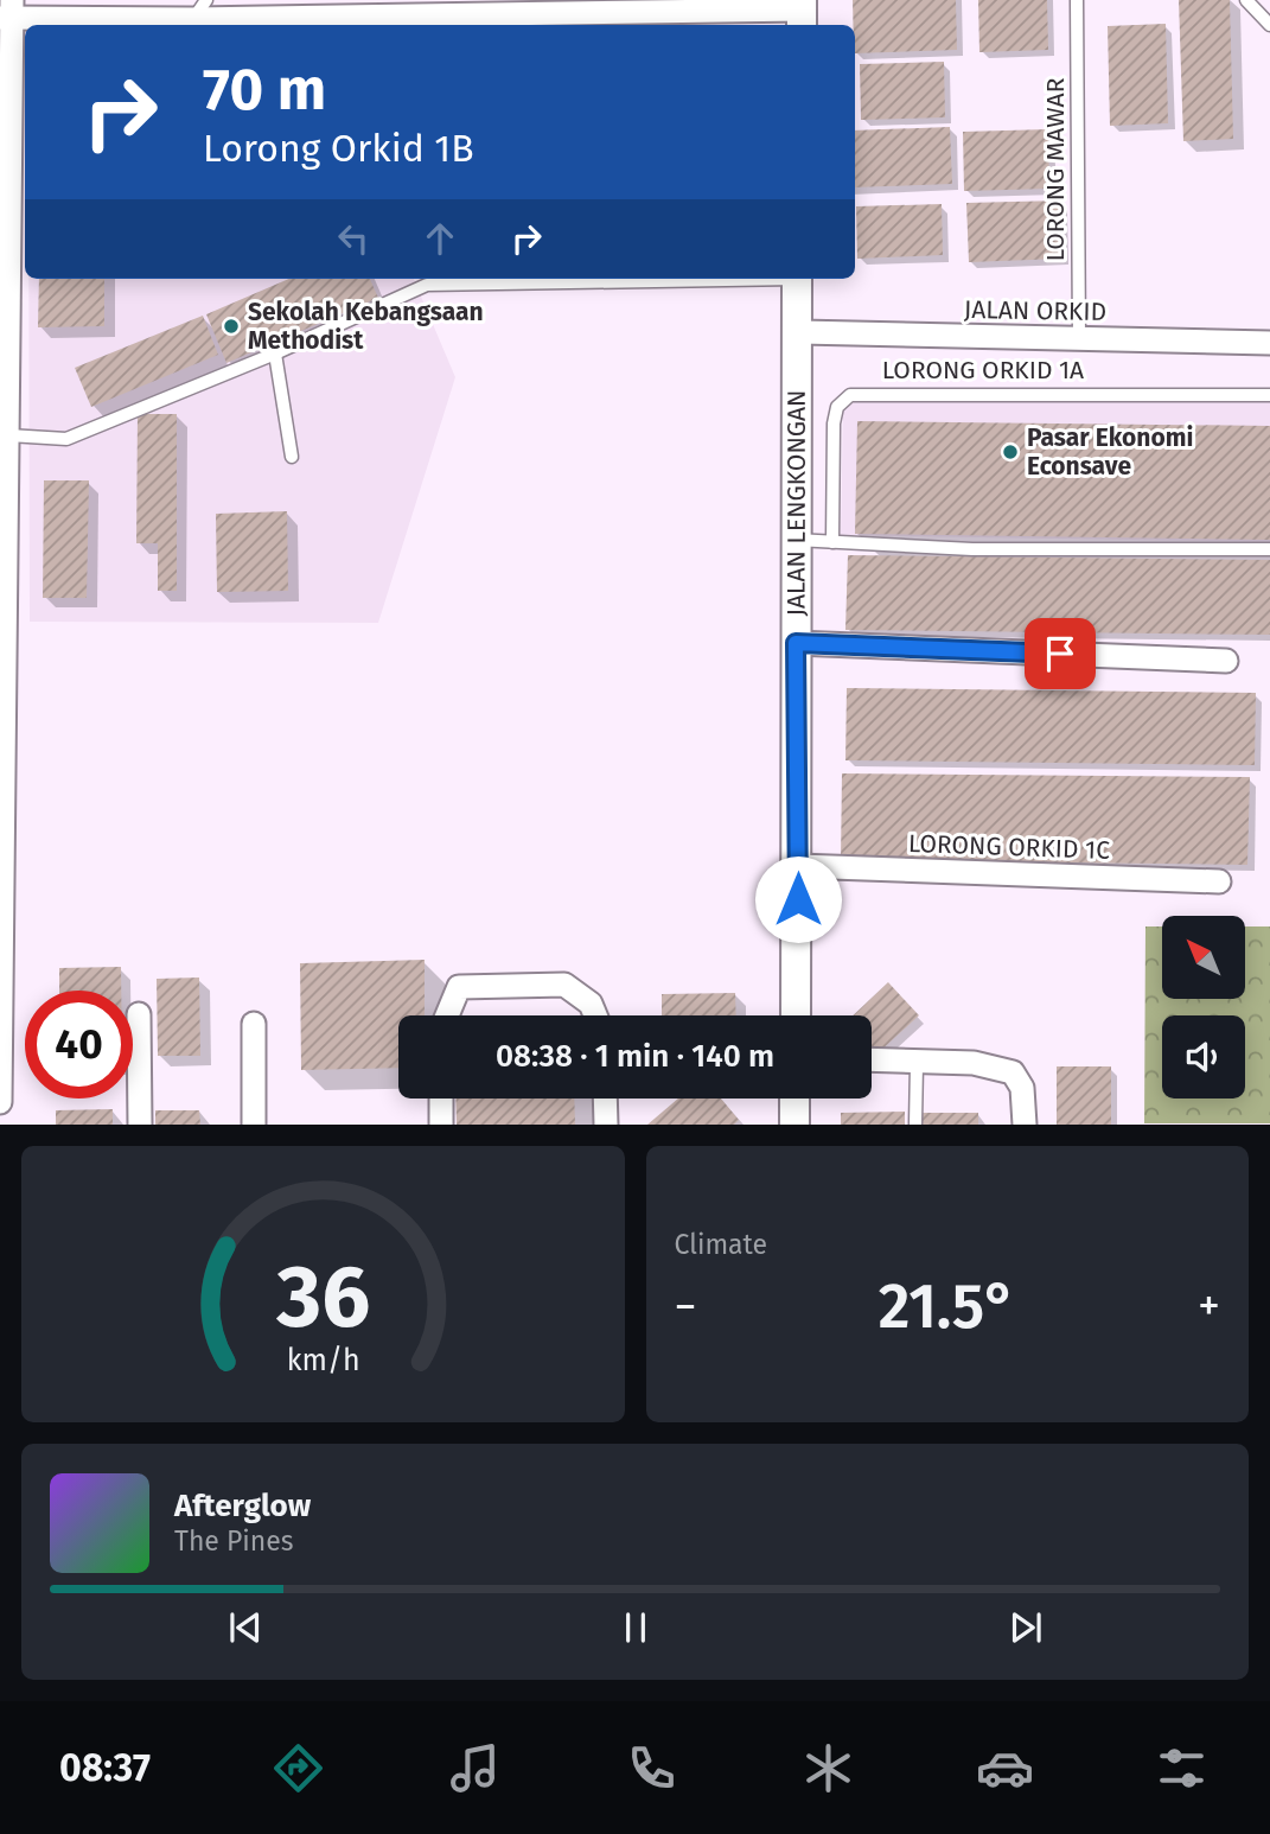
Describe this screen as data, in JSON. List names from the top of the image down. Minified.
{"streets":{"street":["JALAN ORKID","JALAN LENGKONGAN","LORONG ORKID 1C"],"lane":["LORONG MAWAR","LORONG ORKID 1A"]},"crossings":[["LORONG MAWAR","JALAN ORKID"],["JALAN ORKID","JALAN LENGKONGAN"],["JALAN LENGKONGAN","LORONG ORKID 1C"]],"places":["Sekolah Kebangsaan Methodist","Pasar Ekonomi Econsave"],"north":"top left","page":{"turn":["70 m","Lorong Orkid 1B"],"limit":"40","trip":"08:38 · 1 min · 140 m","tile":"Climate","heat":["−","21.5°","+"],"song":["Afterglow","The Pines"],"tabs":"08:37","gauge":["36","km/h"]}}
